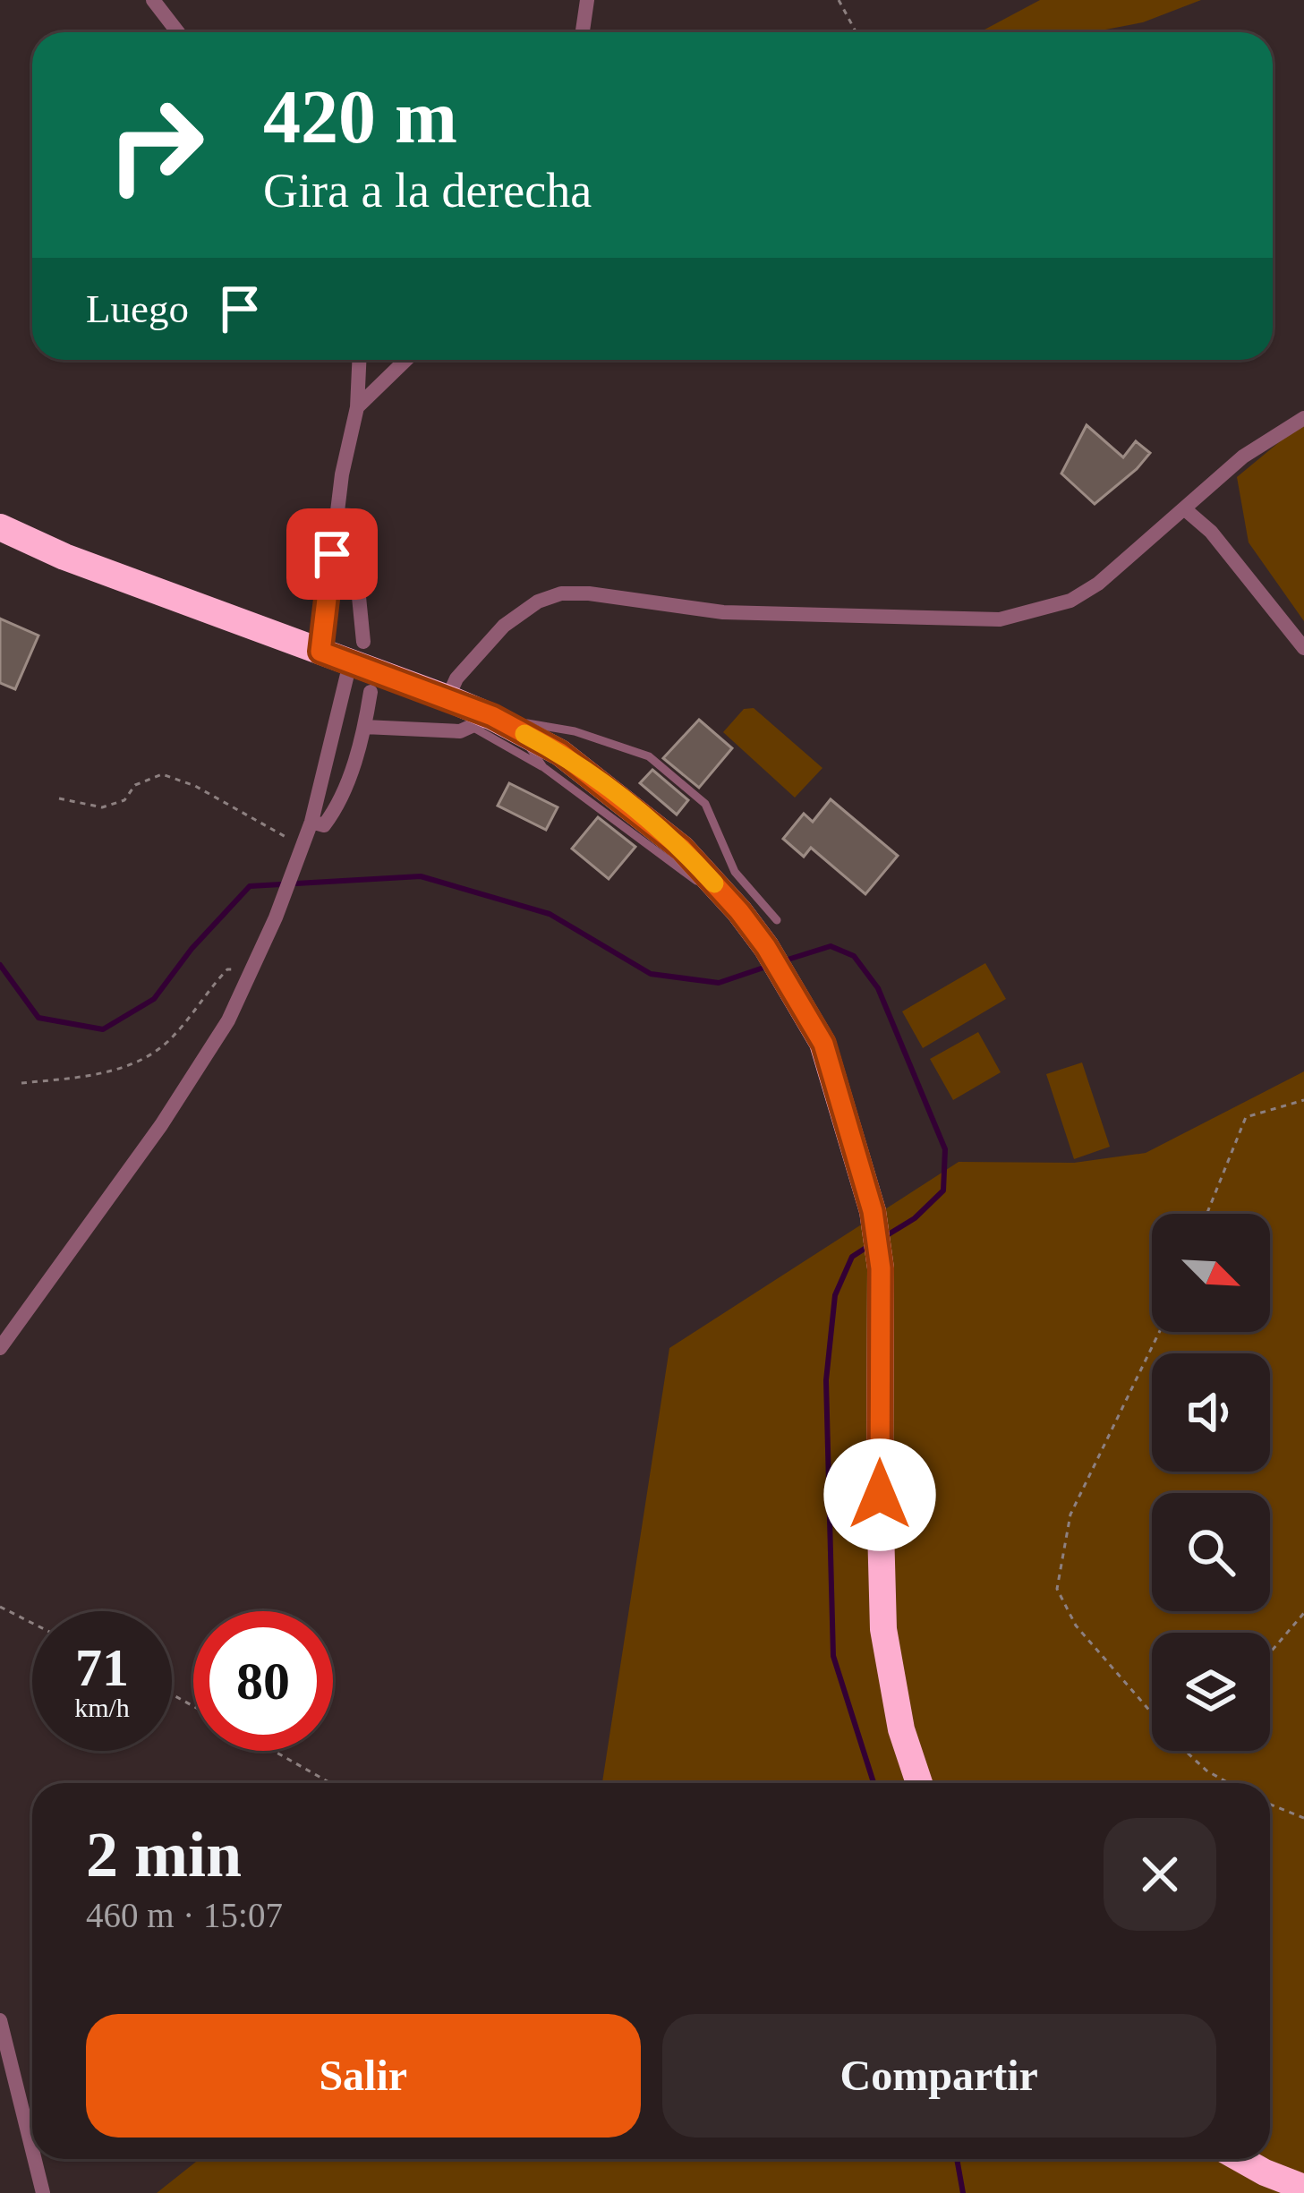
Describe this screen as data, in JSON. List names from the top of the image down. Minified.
{"north":"bottom right","page":{"turn":["420 m","Gira a la derecha"],"then":"Luego","speed":"71 km/h","limit":"80","heading":["2 min","460 m · 15:07"],"buttons":["Salir","Compartir"]}}
